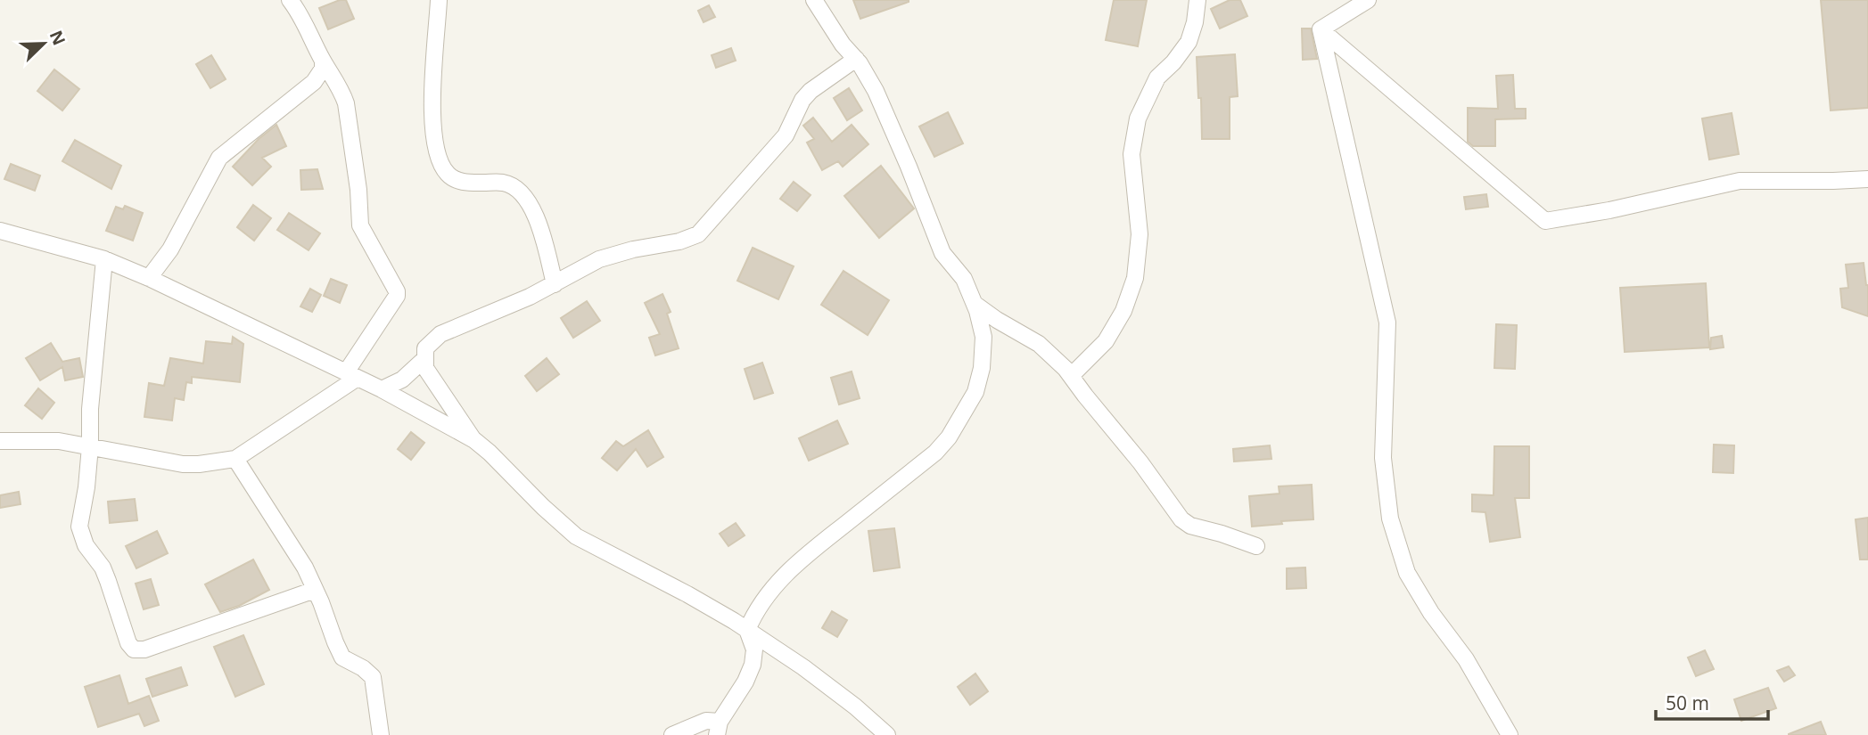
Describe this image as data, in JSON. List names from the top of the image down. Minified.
{"scale_bar":"50 m","north":"top right"}
